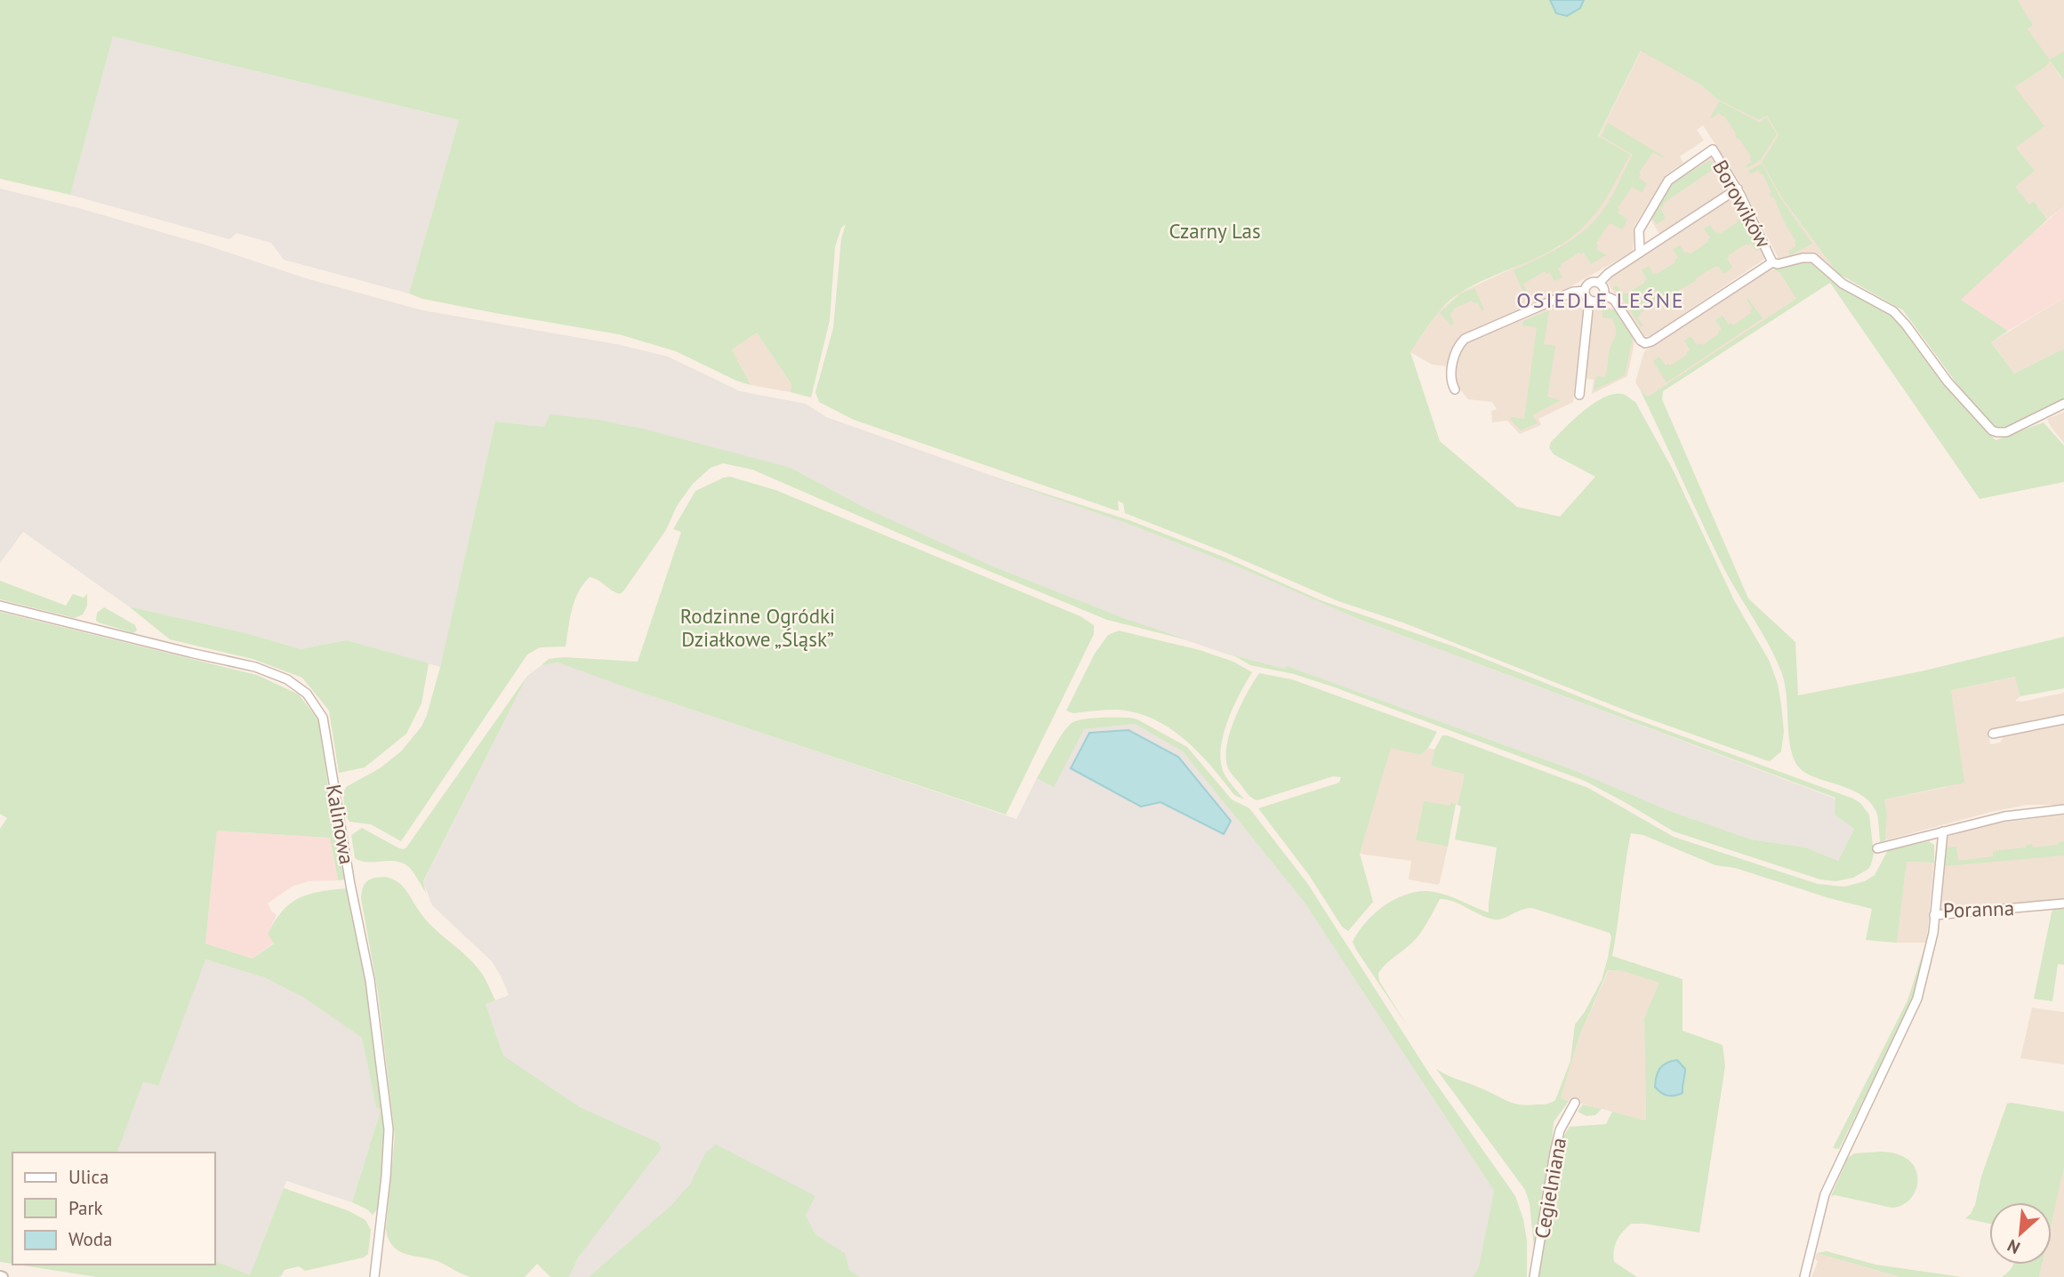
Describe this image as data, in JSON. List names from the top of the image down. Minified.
{"streets":{"street":["Borowików","Kalinowa","Poranna","Cegielniana"]},"districts":["OSIEDLE LEŚNE"],"parks":["Czarny Las","Rodzinne Ogródki Działkowe „Śląsk”"],"legend":["Ulica","Park","Woda"],"north":"bottom left"}
